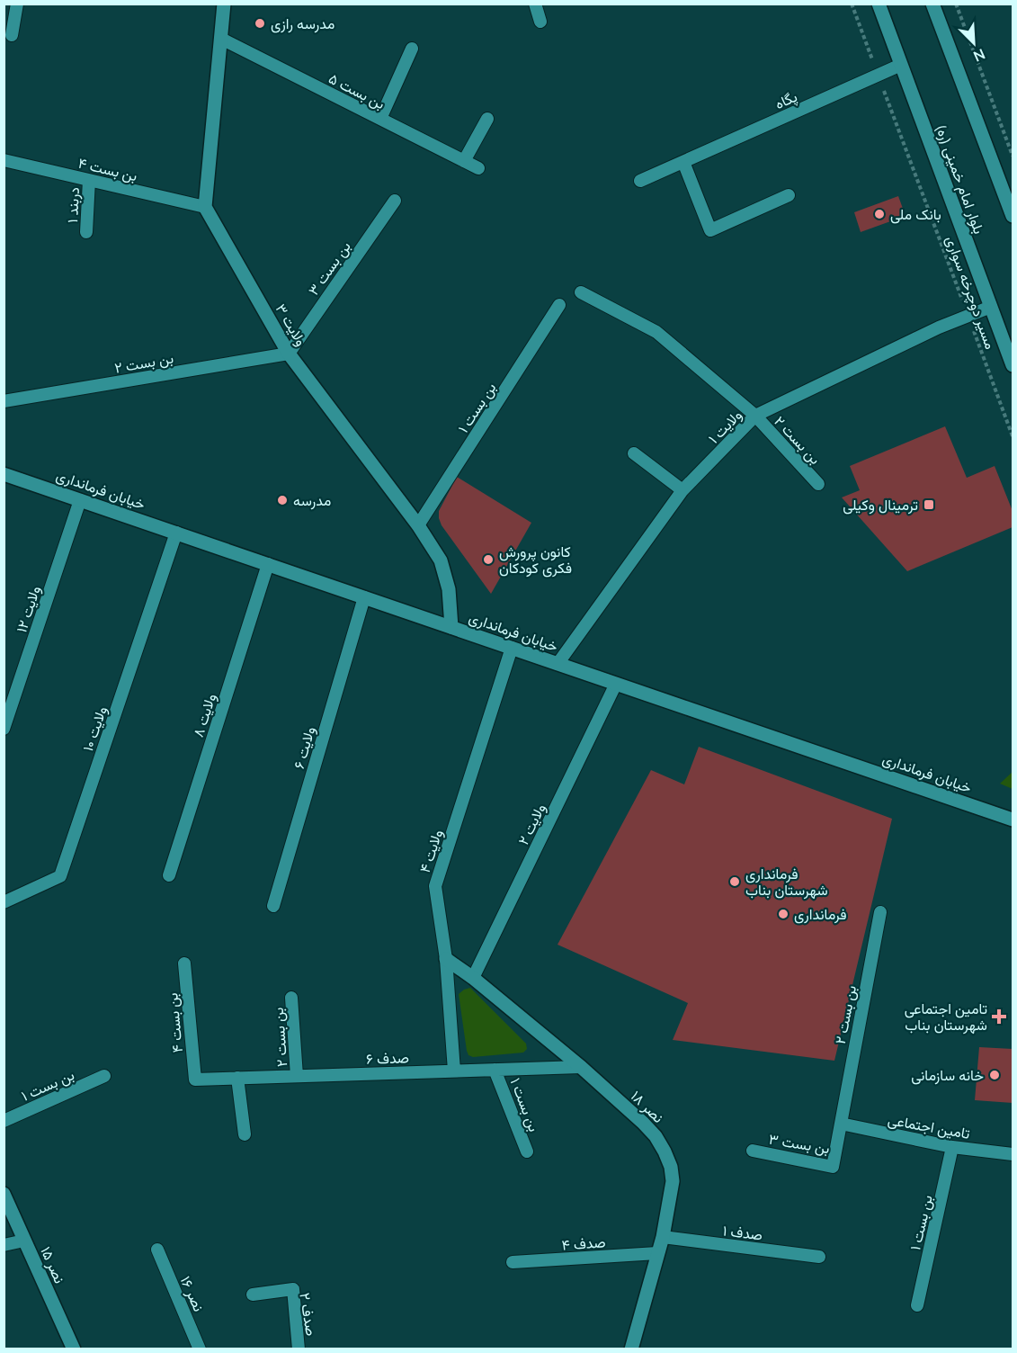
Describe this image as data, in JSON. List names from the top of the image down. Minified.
{"streets":{"main road":["بلوار امام خمینی (ره)","ولایت ۳","خیابان فرمانداری","نصر ۱۸","نصر ۱۵"],"lane":["بن بست ۵","پگاه","بن بست ۴","دربند ۱","بن بست ۳","بن بست ۲","بن بست ۱","ولایت ۱","ولایت ۱۲","ولایت ۸","ولایت ۱۰","ولایت ۶","ولایت ۲","ولایت ۴","صدف ۶","تامین اجتماعی","صدف ۱","صدف ۴","نصر ۱۶","صدف ۲"],"path":["مسیر دوچرخه سواری"]},"crossings":[["پگاه","بلوار امام خمینی (ره)"],["پگاه","مسیر دوچرخه سواری"],["بن بست ۴","دربند ۱"],["بن بست ۴","ولایت ۳"],["بن بست ۴","صدف ۶"],["بلوار امام خمینی (ره)","ولایت ۱"],["بن بست ۳","ولایت ۳"],["بن بست ۳","بن بست ۲"],["بن بست ۳","تامین اجتماعی"],["مسیر دوچرخه سواری","ولایت ۱"],["ولایت ۳","بن بست ۲"],["ولایت ۳","بن بست ۱"],["ولایت ۳","خیابان فرمانداری"],["بن بست ۲","ولایت ۱"],["بن بست ۲","صدف ۶"],["بن بست ۲","تامین اجتماعی"],["بن بست ۱","صدف ۶"],["بن بست ۱","تامین اجتماعی"],["ولایت ۱","خیابان فرمانداری"],["خیابان فرمانداری","ولایت ۱۲"],["خیابان فرمانداری","ولایت ۸"],["خیابان فرمانداری","ولایت ۱۰"],["خیابان فرمانداری","ولایت ۶"],["خیابان فرمانداری","ولایت ۲"],["خیابان فرمانداری","ولایت ۴"],["ولایت ۲","نصر ۱۸"],["ولایت ۴","صدف ۶"],["ولایت ۴","نصر ۱۸"],["صدف ۶","نصر ۱۸"],["نصر ۱۸","صدف ۱"],["نصر ۱۸","صدف ۴"]],"places":{"other":["مدرسه رازی","بانک ملی","مدرسه","کانون پرورش فکری کودکان","فرمانداری شهرستان بناب","فرمانداری","خانه سازمانی"],"transit":["ترمینال وکیلی"],"health":["تامین اجتماعی شهرستان بناب"]},"north":"bottom right"}
